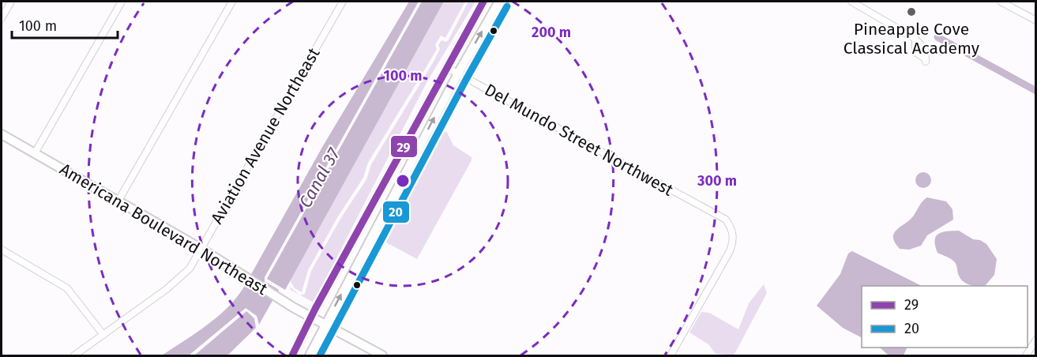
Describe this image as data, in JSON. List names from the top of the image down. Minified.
{"streets":{"main road":["Americana Boulevard Northeast"],"street":["Aviation Avenue Northeast","Del Mundo Street Northwest"]},"crossings":[["Aviation Avenue Northeast","Americana Boulevard Northeast"]],"water":["Canal 37"],"places":["Pineapple Cove Classical Academy"],"lines":["transit line 29","transit line 20"],"legend":["29","20"],"scale_bar":"100 m","rings":["200 m","100 m","300 m"]}
